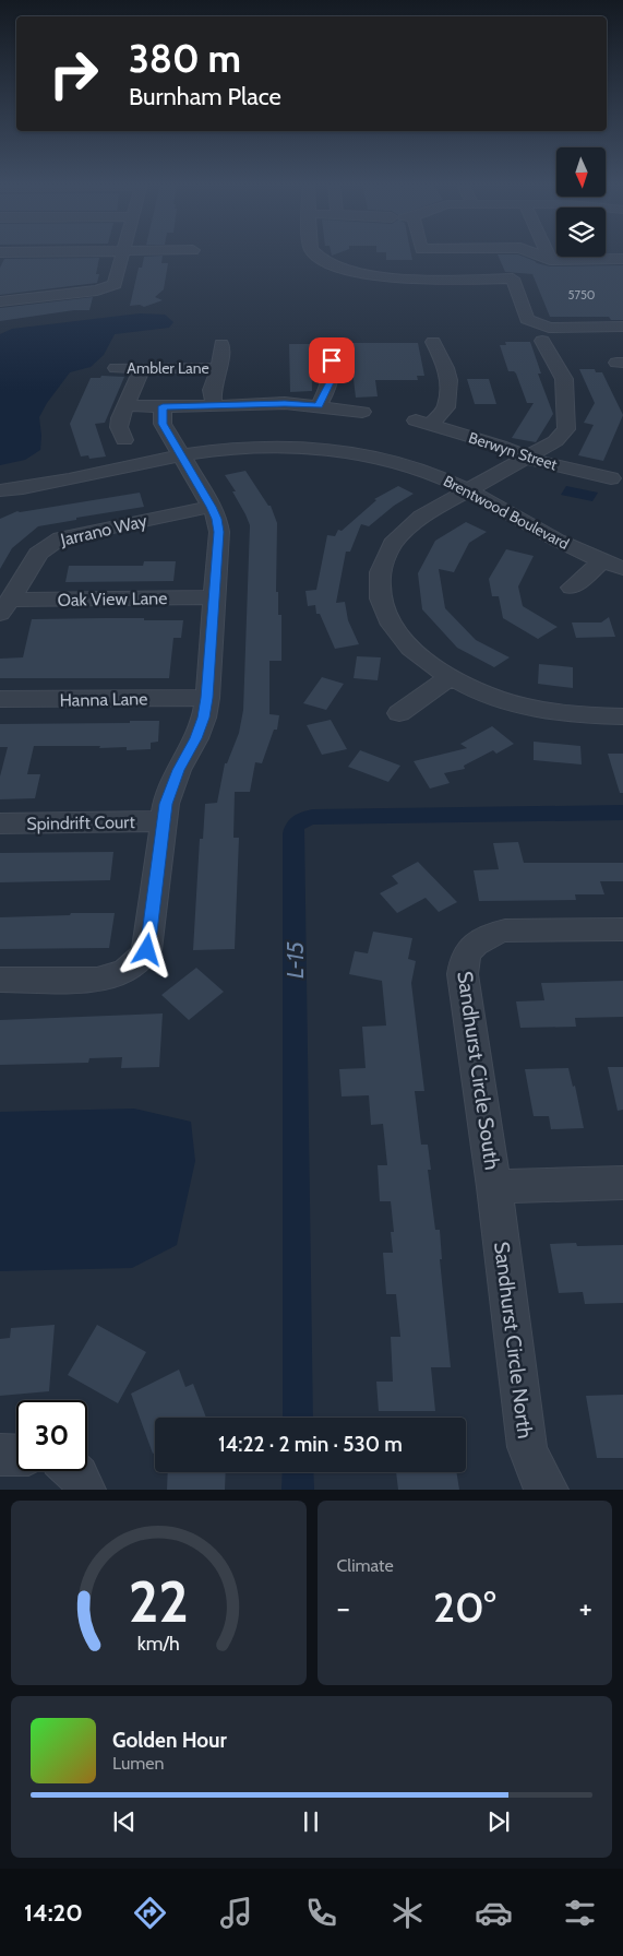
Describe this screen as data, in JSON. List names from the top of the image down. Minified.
{"streets":{"street":["Ambler Lane","Berwyn Street","Brentwood Boulevard","Jarrano Way","Oak View Lane","Hanna Lane","Spindrift Court","Sandhurst Circle South","Sandhurst Circle North"]},"crossings":[["Jarrano Way","Oak View Lane"],["Sandhurst Circle South","Sandhurst Circle North"]],"water":["L-15"],"house_numbers":["5750"],"north":"bottom","page":{"turn":["380 m","Burnham Place"],"limit":"30","trip":"14:22 · 2 min · 530 m","tile":"Climate","heat":["−","20°","+"],"song":["Golden Hour","Lumen"],"tabs":"14:20","gauge":["22","km/h"]}}
